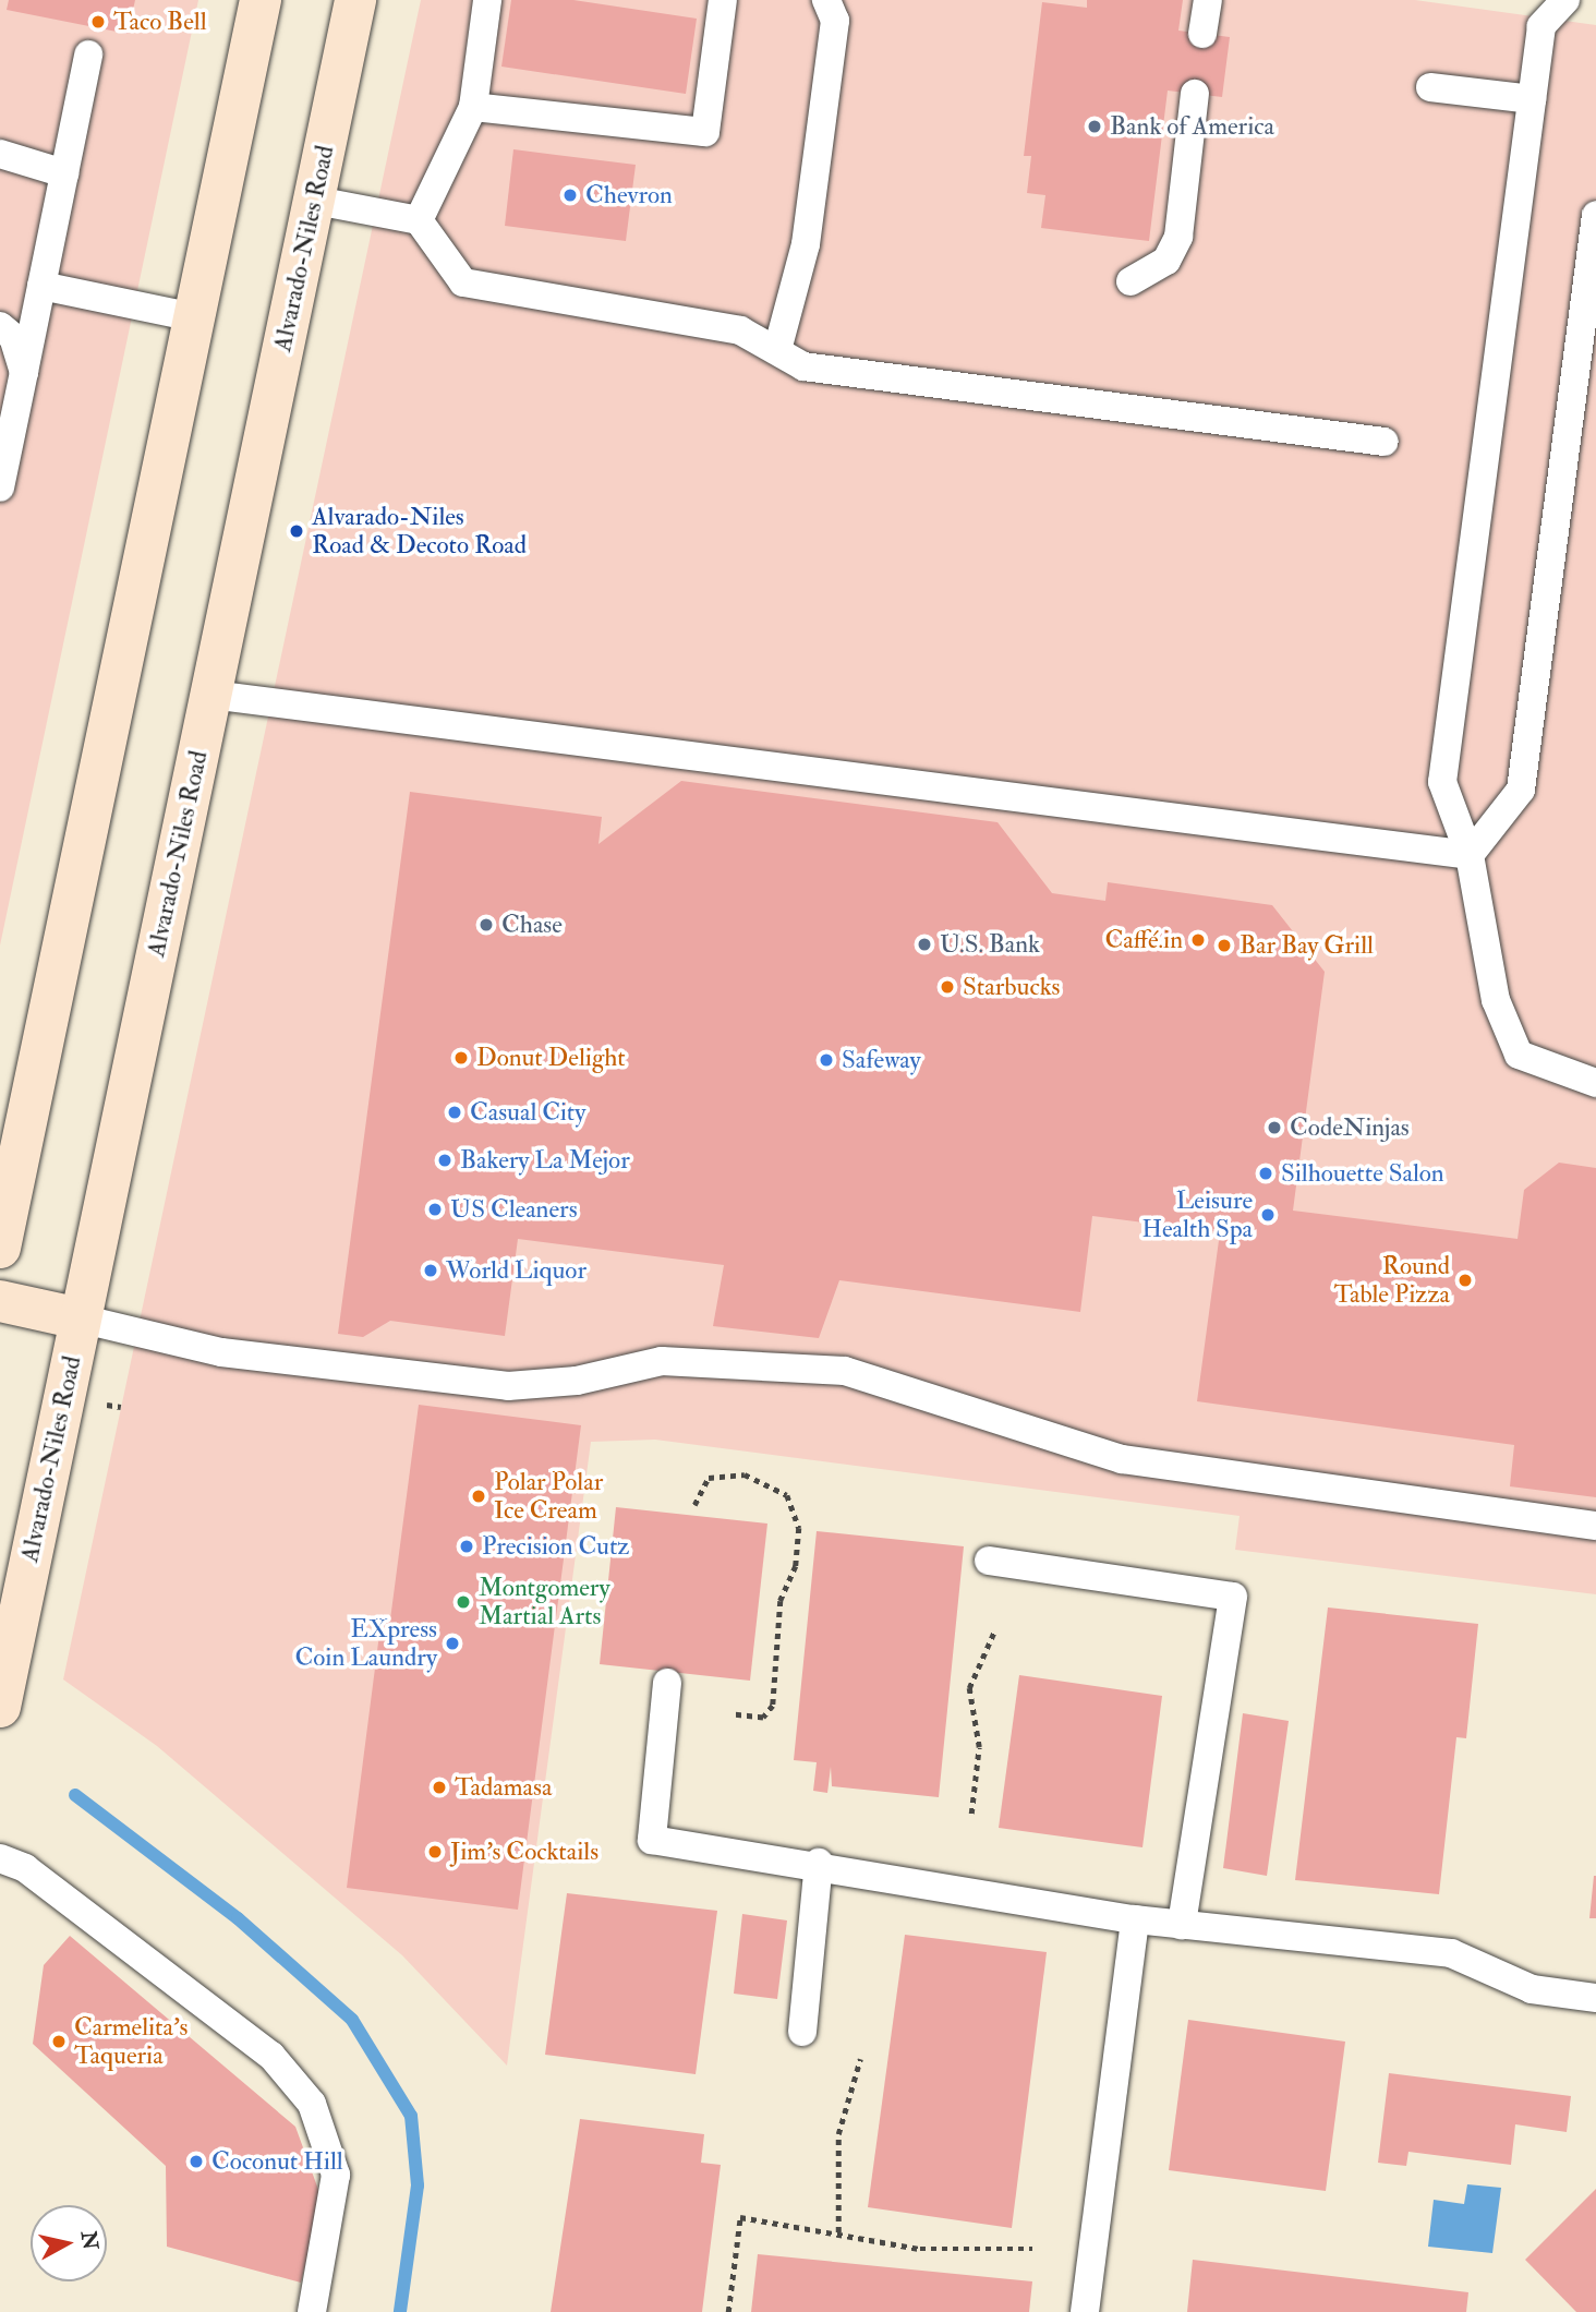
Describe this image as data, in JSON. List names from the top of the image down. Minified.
{"streets":{"main road":["Alvarado-Niles Road"]},"places":["Taco Bell","Bank of America","Chevron","Alvarado-Niles Road & Decoto Road","Chase","Caffé.in","U.S. Bank","Bar Bay Grill","Starbucks","Donut Delight","Safeway","Casual City","CodeNinjas","Bakery La Mejor","Silhouette Salon","US Cleaners","Leisure Health Spa","World Liquor","Round Table Pizza","Polar Polar Ice Cream","Precision Cutz","Montgomery Martial Arts","EXpress Coin Laundry","Tadamasa","Jim's Cocktails","Carmelita's Taqueria","Coconut Hill"],"north":"right"}
